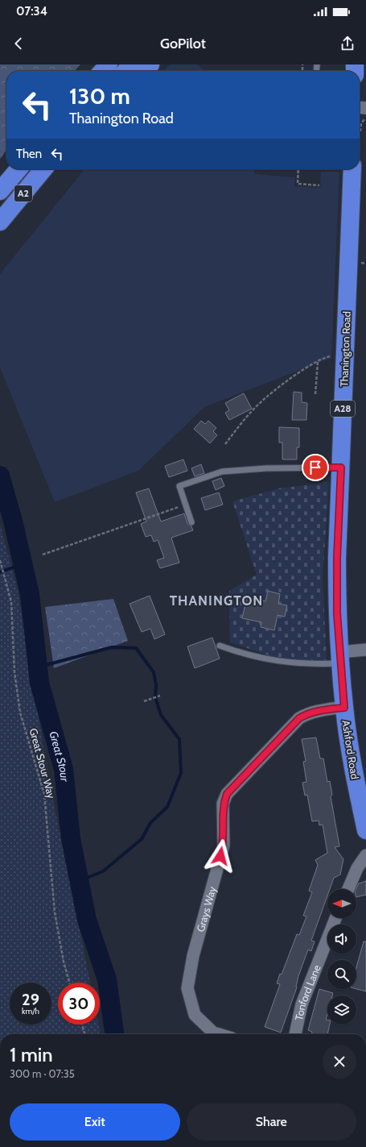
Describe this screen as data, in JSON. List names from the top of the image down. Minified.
{"streets":{"highway":["A2","Thanington Road","A28","Ashford Road"],"street":["Grays Way","Tonford Lane"],"path":["Great Stour Way"]},"crossings":[["Thanington Road","Ashford Road"],["Thanington Road","Grays Way"],["Ashford Road","Grays Way"]],"districts":["THANINGTON"],"water":["Great Stour"],"north":"left","page":{"status":"07:34","header":"GoPilot","turn":["130 m","Thanington Road"],"then":"Then","speed":"29 km/h","limit":"30","heading":["1 min","300 m · 07:35"],"buttons":["Exit","Share"]}}
